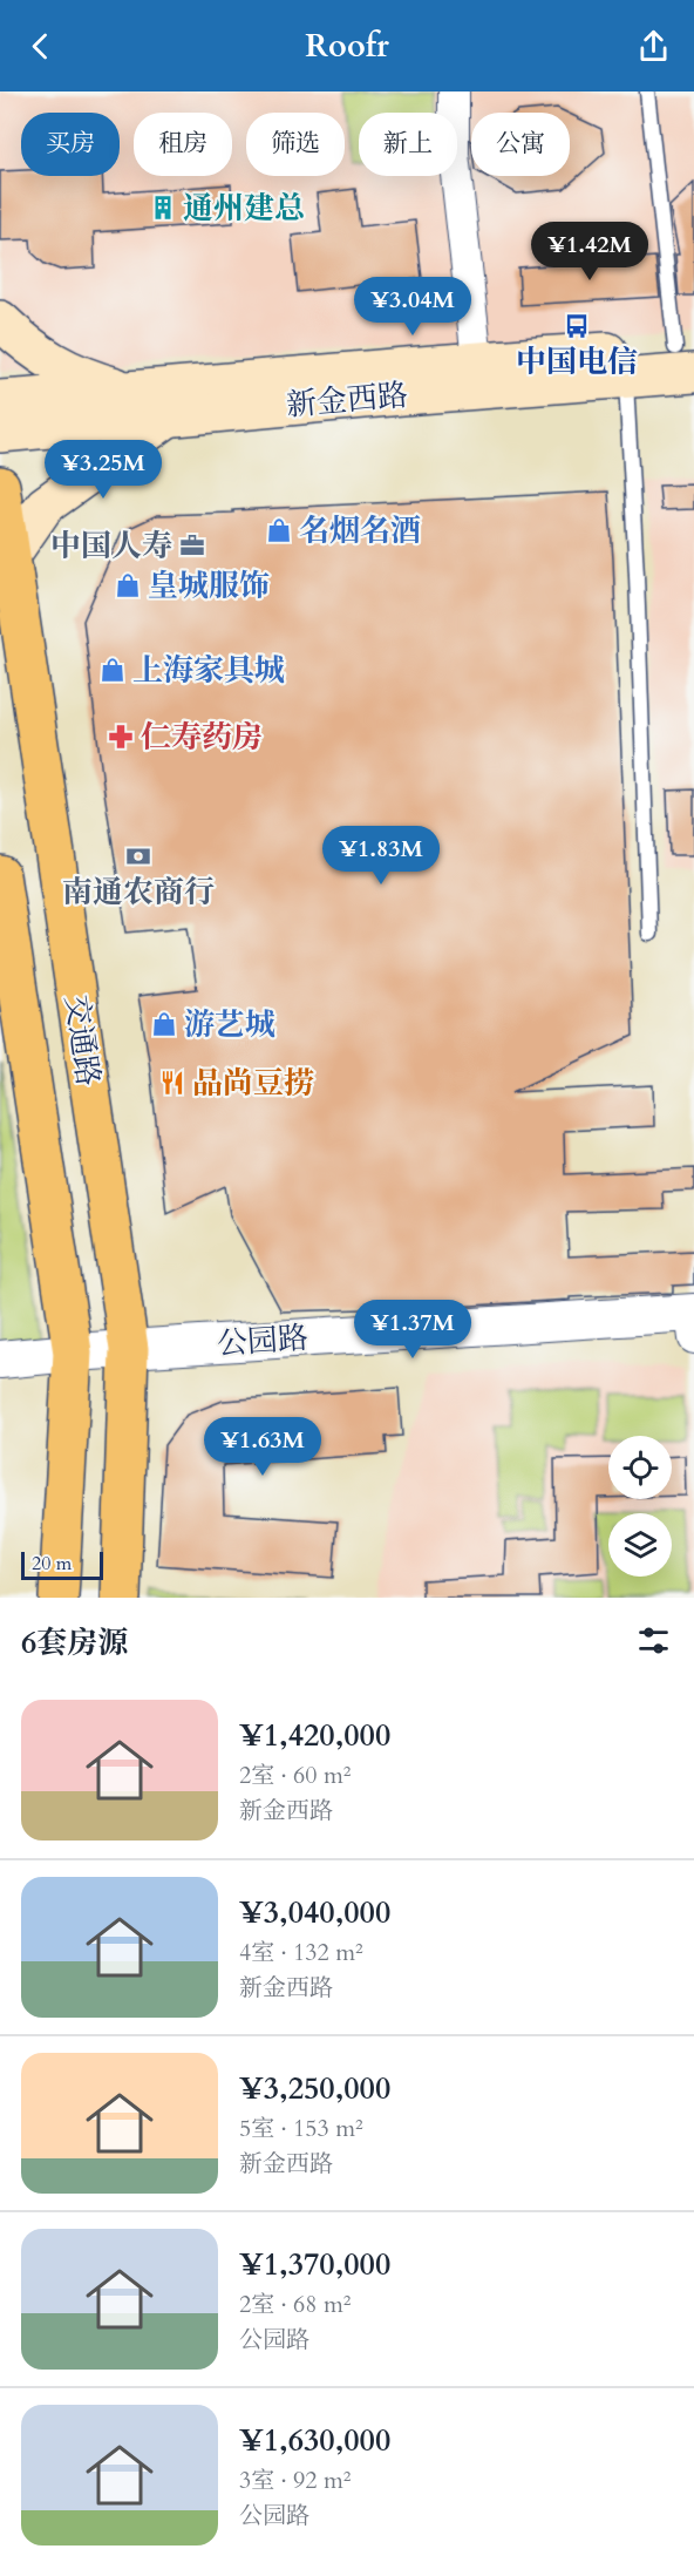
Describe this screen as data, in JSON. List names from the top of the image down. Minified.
{"streets":{"main road":["新金西路","交通路"],"street":["公园路"]},"crossings":[["交通路","公园路"]],"places":{"building":["通州建总"],"bus stop":["中国电信"],"shop":["名烟名酒","皇城服饰","上海家具城","游艺城"],"office":["中国人寿"],"pharmacy":["仁寿药房"],"bank":["南通农商行"],"restaurant":["品尚豆捞"]},"scale_bar":"20 m","page":{"header":"Roofr","chip":["买房","租房","筛选","新上","公寓"],"price":["¥1.42M","¥3.04M","¥3.25M","¥1.83M","¥1.37M","¥1.63M"],"scale":"20 m","heading":"6套房源","list":[{"name":"¥1,420,000","note":"2室 · 60 m² · 新金西路"},{"name":"¥3,040,000","note":"4室 · 132 m² · 新金西路"},{"name":"¥3,250,000","note":"5室 · 153 m² · 新金西路"},{"name":"¥1,370,000","note":"2室 · 68 m² · 公园路"},{"name":"¥1,630,000","note":"3室 · 92 m² · 公园路"}]}}
